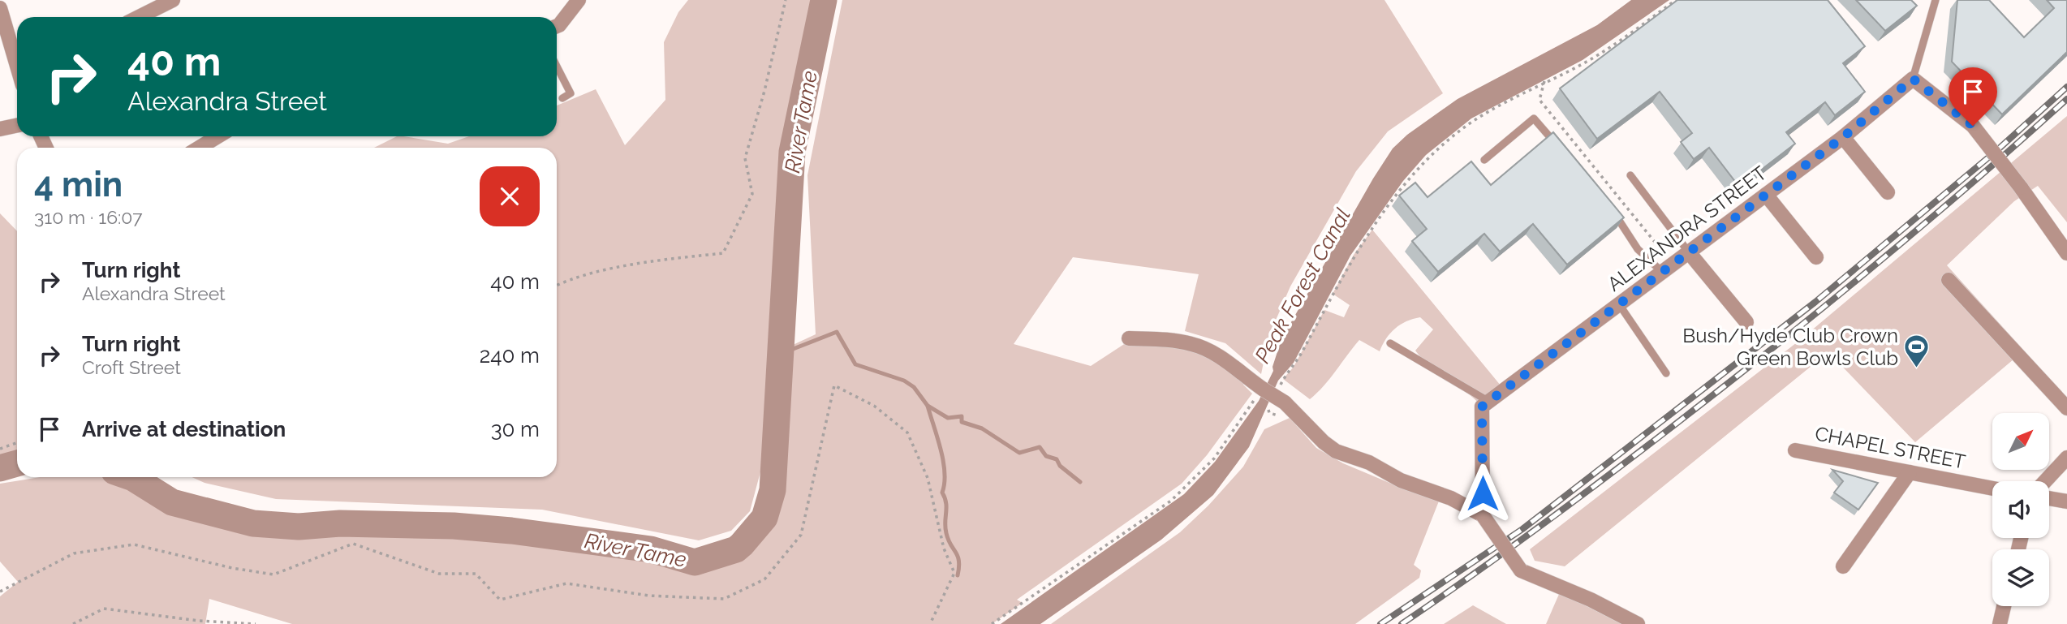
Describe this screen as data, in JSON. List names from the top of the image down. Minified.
{"streets":{"street":["ALEXANDRA STREET","CHAPEL STREET"]},"water":["River Tame","Peak Forest Canal"],"places":{"sports":["Bush/Hyde Club Crown Green Bowls Club"]},"north":"top right","page":{"turn":["40 m","Alexandra Street"],"heading":["4 min","310 m · 16:07"],"list":[{"name":"Turn right","note":"Alexandra Street","value":"40 m"},{"name":"Turn right","note":"Croft Street","value":"240 m"},{"name":"Arrive at destination","value":"30 m"}]}}
